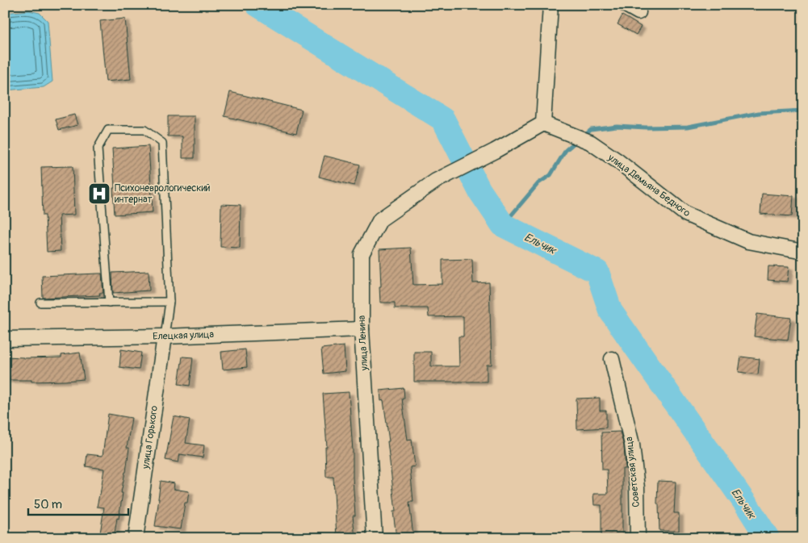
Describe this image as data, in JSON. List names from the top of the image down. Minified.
{"streets":{"street":["улица Демьяна Бедного","Елецкая улица","улица Ленина","улица Горького","Советская улица"]},"crossings":[["улица Демьяна Бедного","улица Ленина"],["Елецкая улица","улица Ленина"],["Елецкая улица","улица Горького"]],"water":["Ельчик"],"places":{"hospital":["Психоневрологический интернат"]},"scale_bar":"50 m"}
